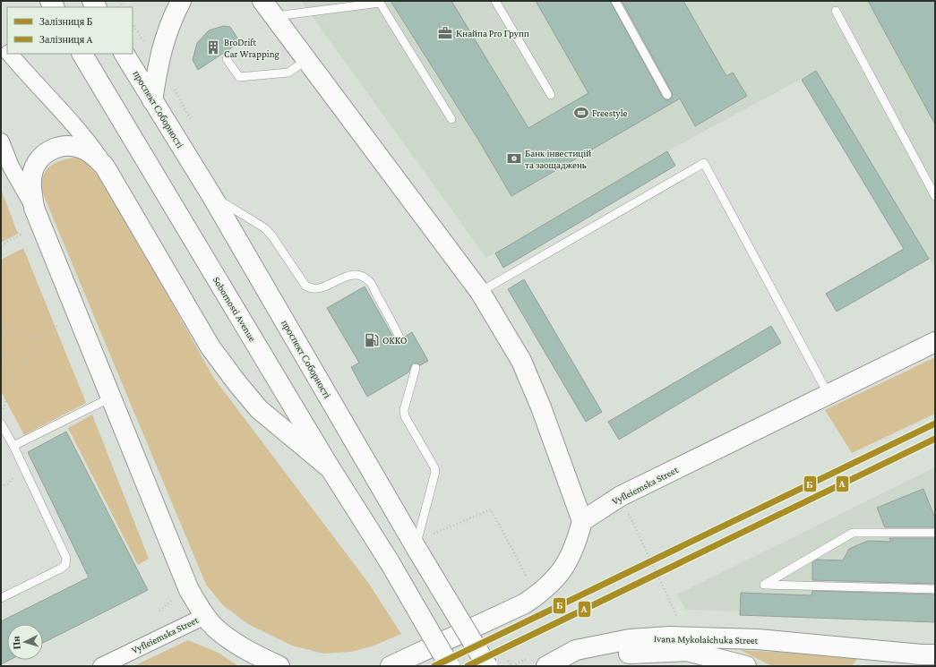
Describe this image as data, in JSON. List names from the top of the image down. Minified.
{"streets":{"main road":["проспект Соборності","Sobornosti Avenue","Vyfleiemska Street","Ivana Mykolaichuka Street"]},"places":{"office":["Кнайпа Pro Групп"],"building":["BroDrift Car Wrapping"],"sports":["Freestyle"],"bank":["Банк інвестицій та заощаджень"],"fuel station":["OKKO"]},"lines":["rail line Б","rail line A"],"legend":["Залізниця Б","Залізниця A"],"north":"left"}
